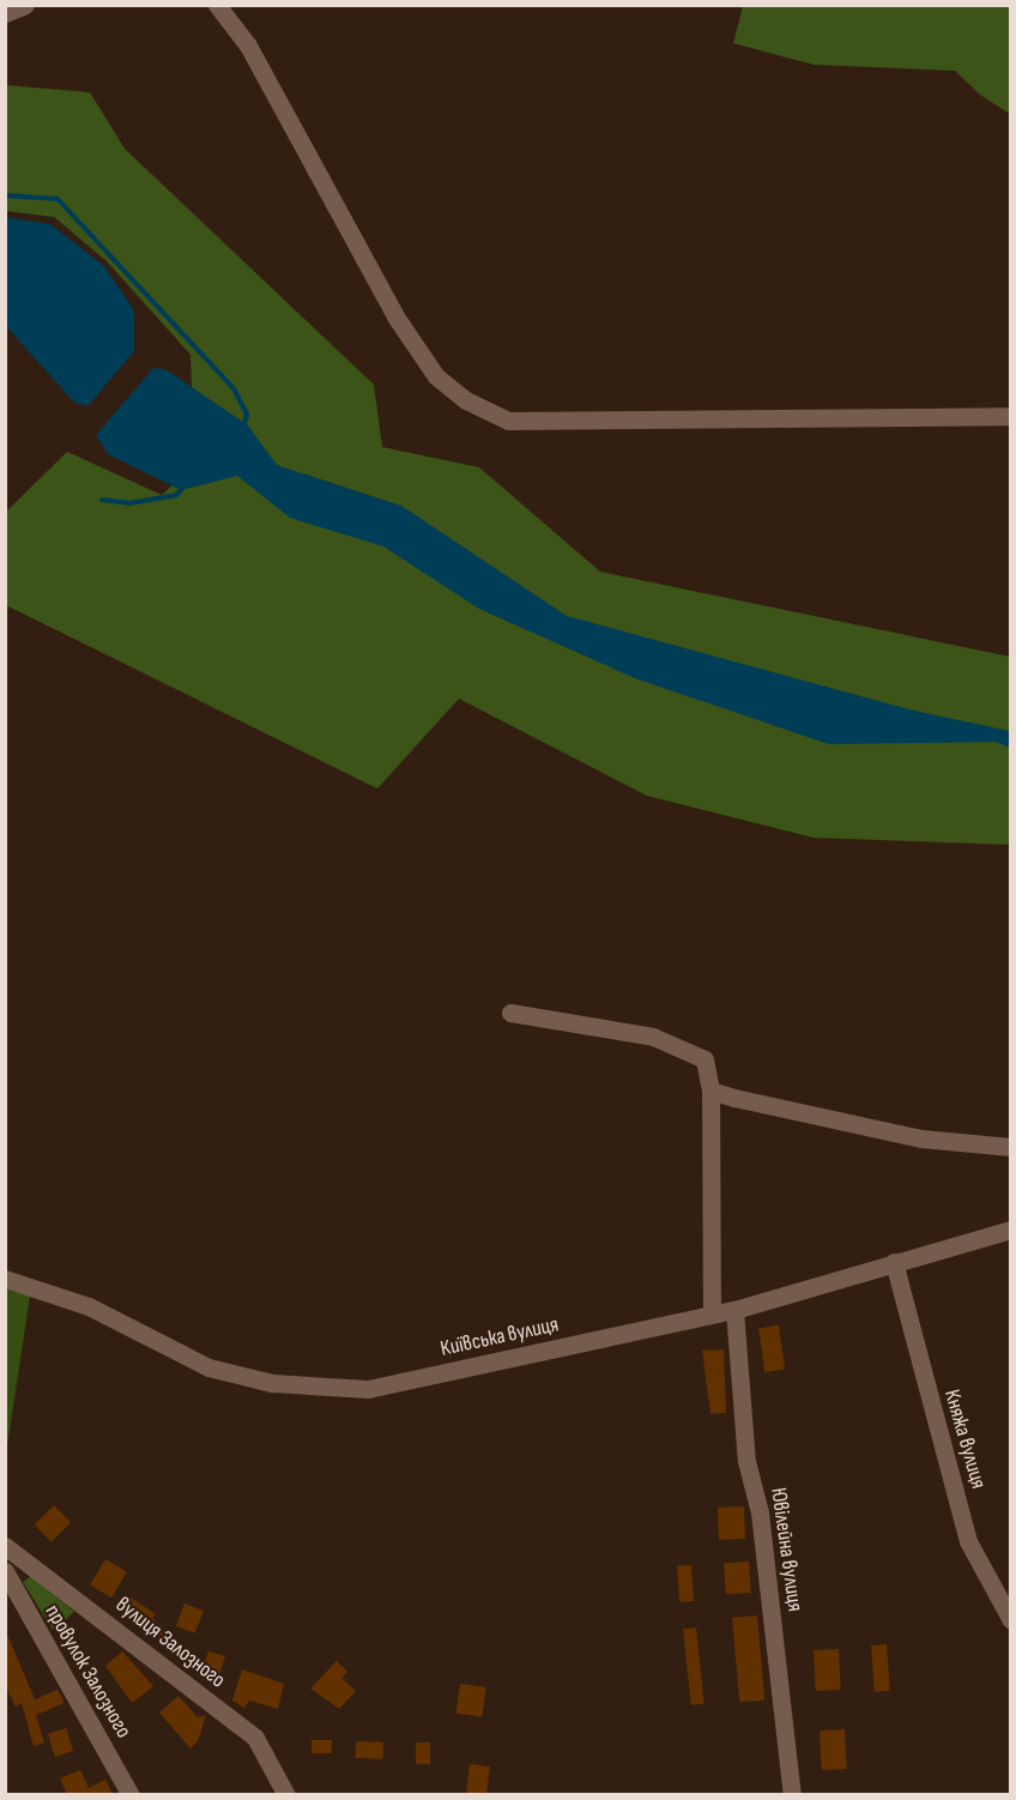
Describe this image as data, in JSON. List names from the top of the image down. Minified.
{"streets":{"street":["Київська вулиця","Княжа вулиця","Ювілейна вулиця","вулиця Залозного","провулок Залозного"]},"crossings":[["Київська вулиця","Княжа вулиця"],["Київська вулиця","Ювілейна вулиця"]]}
